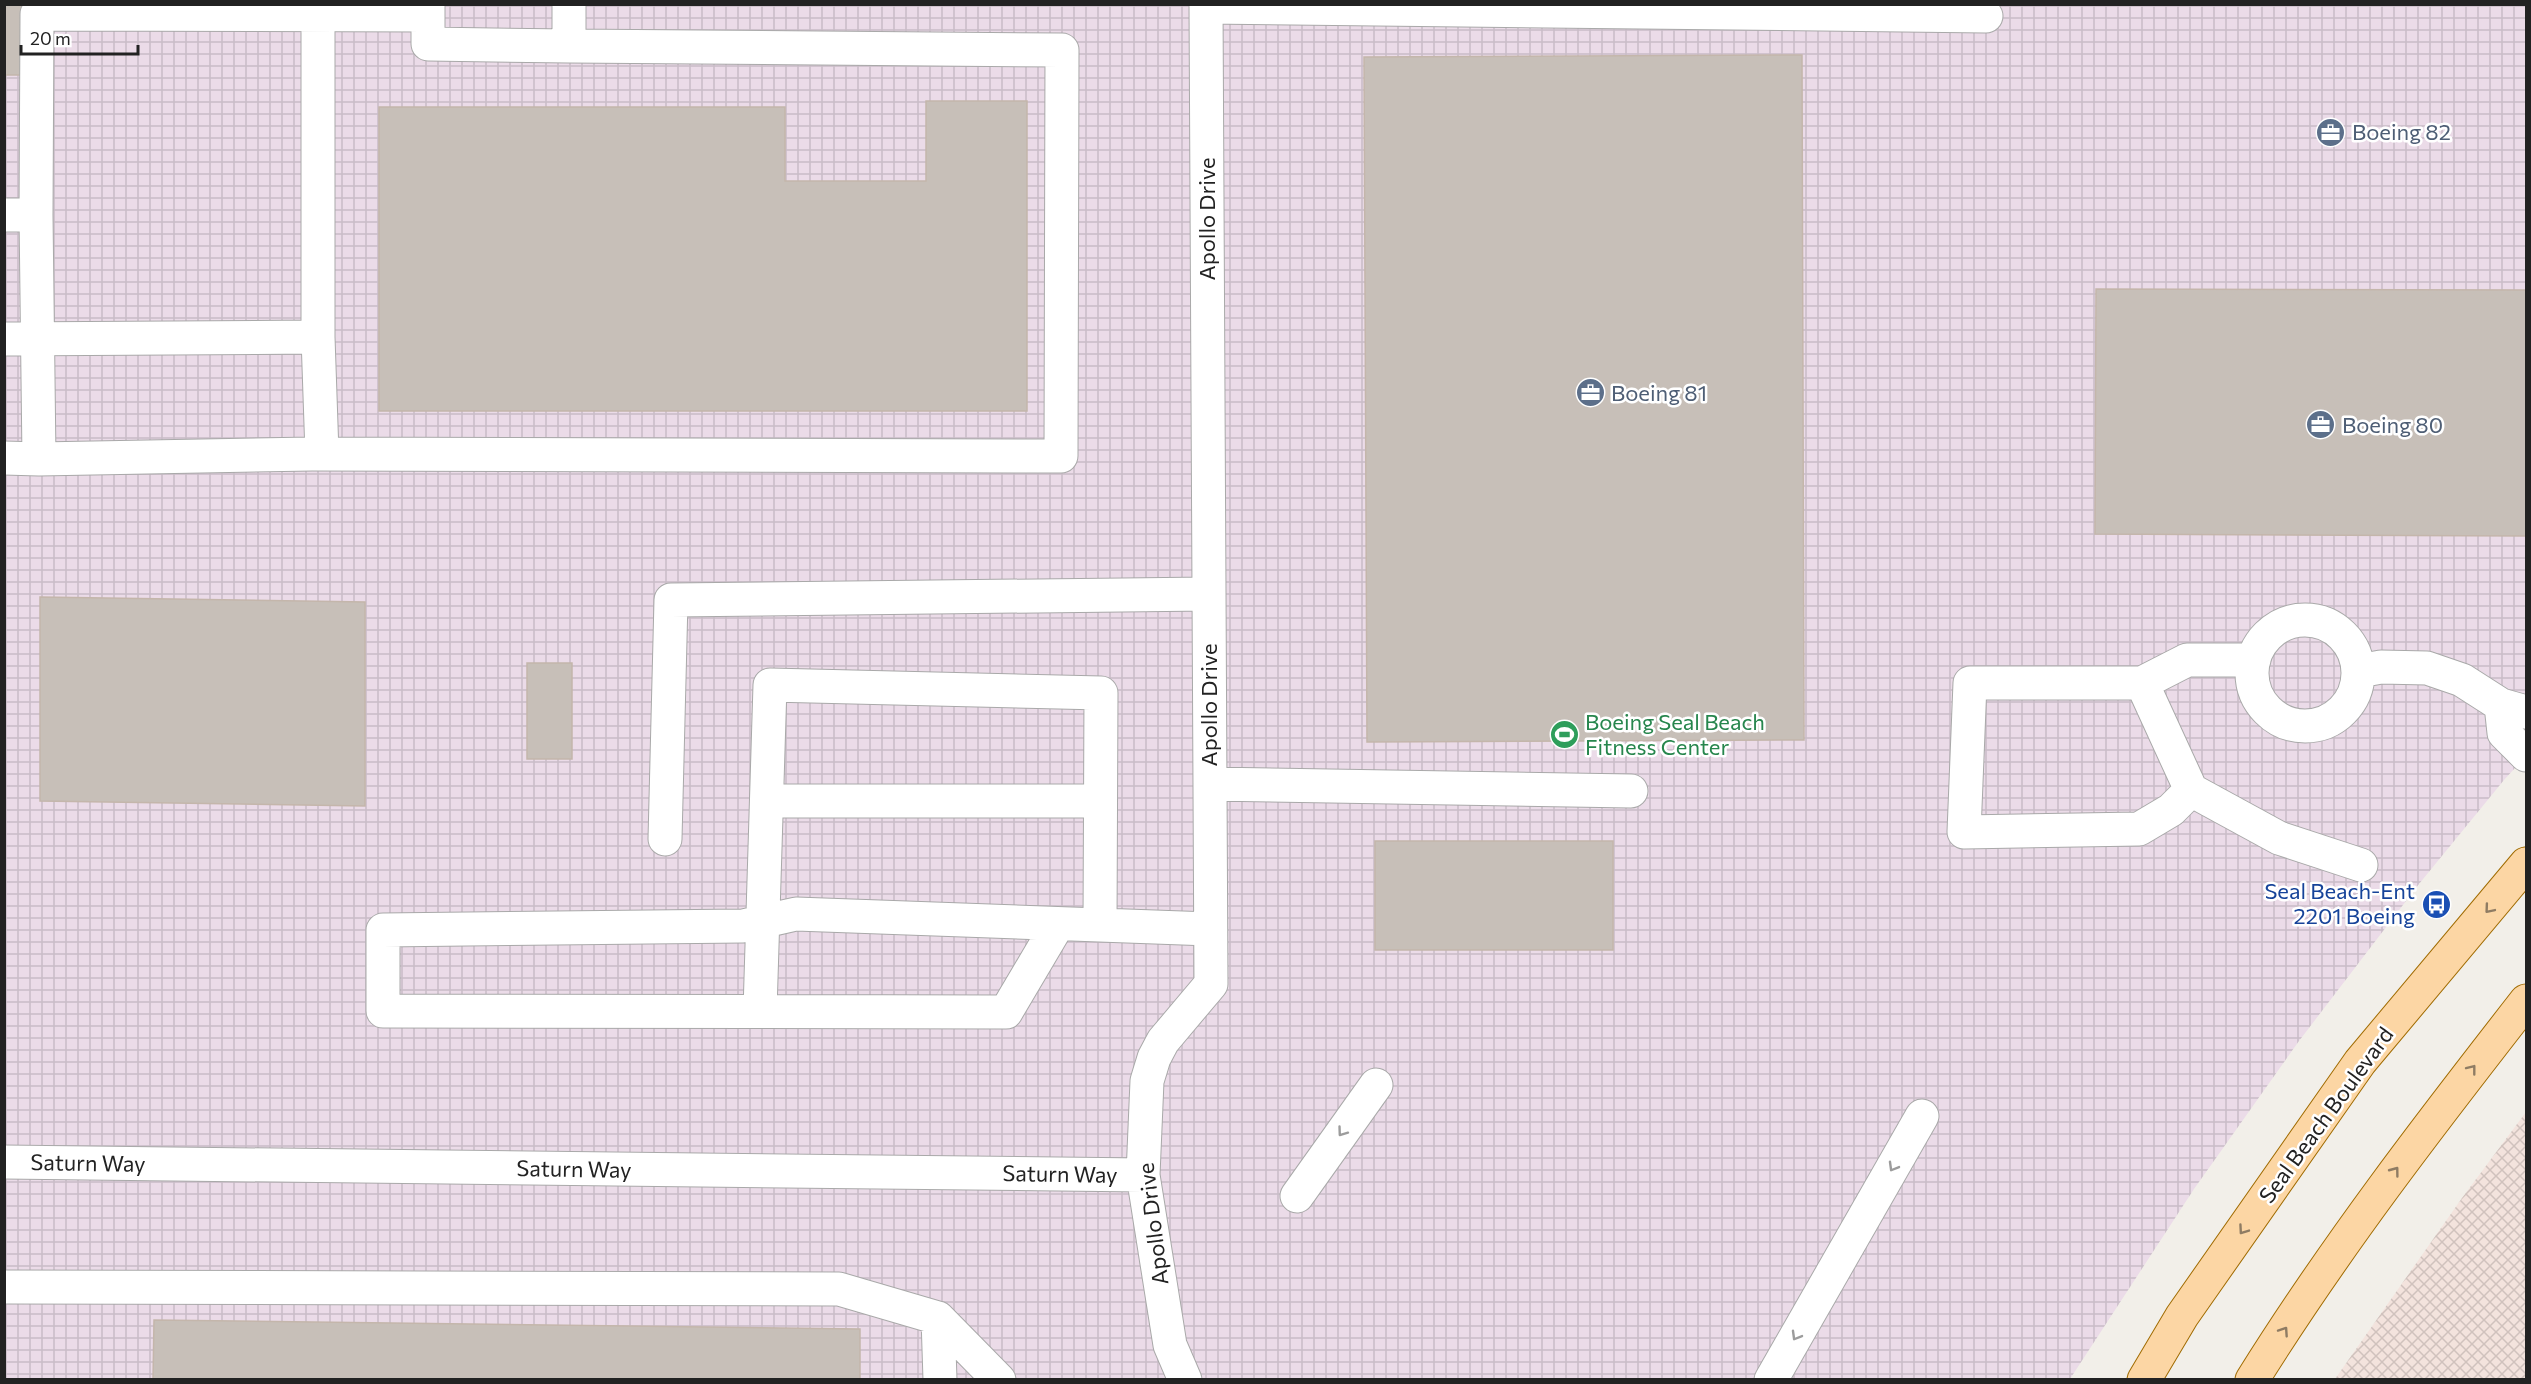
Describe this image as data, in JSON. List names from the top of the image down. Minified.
{"streets":{"main road":["Seal Beach Boulevard"],"lane":["Apollo Drive","Saturn Way"]},"crossings":[["Apollo Drive","Saturn Way"]],"places":{"office":["Boeing 82","Boeing 81","Boeing 80"],"sports":["Boeing Seal Beach Fitness Center"],"bus stop":["Seal Beach-Ent 2201 Boeing"]},"scale_bar":"20 m"}
